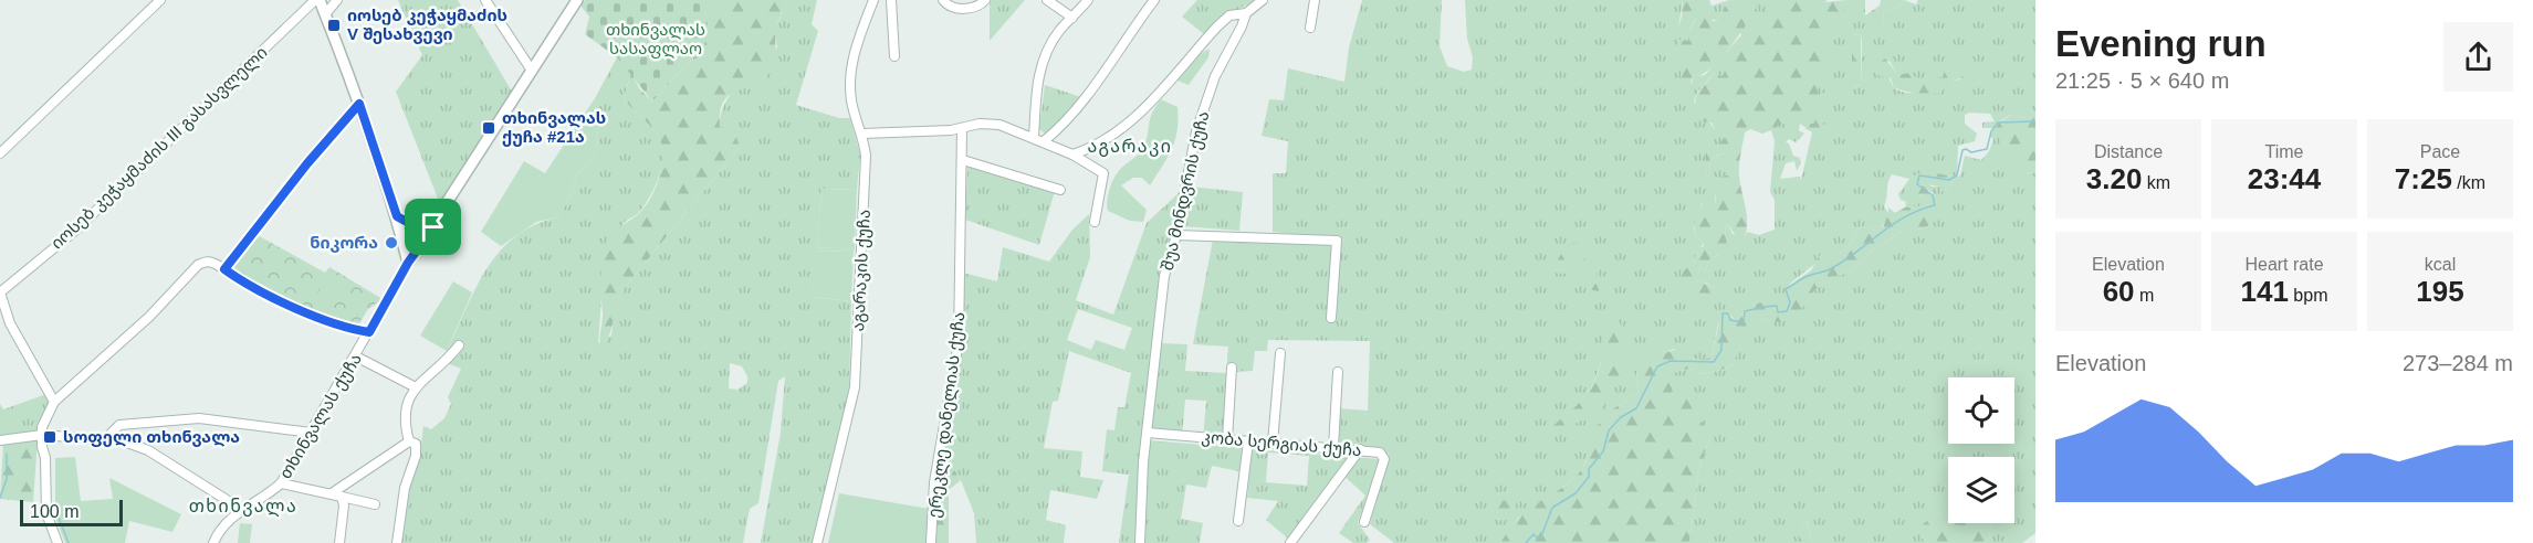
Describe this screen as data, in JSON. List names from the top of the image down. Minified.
{"streets":{"street":["იოსებ კეჭაყმაძის III გასასვლელი","შუა მინდვრის ქუჩა","აგარაკის ქუჩა","ერეკლე დანელიას ქუჩა","თხინვალას ქუჩა","კობა სერგიას ქუჩა"]},"crossings":[["შუა მინდვრის ქუჩა","კობა სერგიას ქუჩა"]],"districts":["აგარაკი","თხინვალა"],"parks":["თხინვალას სასაფლაო"],"places":{"transit":["იოსებ კეჭაყმაძის V შესახვევი","თხინვალას ქუჩა #21ა","სოფელი თხინვალა"],"other":["ნიკორა"]},"scale_bar":"100 m","page":{"heading":["Evening run","21:25 · 5 × 640 m"],"stats":[["Distance","3.20 km"],["Time","23:44"],["Pace","7:25 /km"],["Elevation","60 m"],["Heart rate","141 bpm"],["kcal","195"]],"chart":["Elevation","273–284 m"],"scale":"100 m"}}
